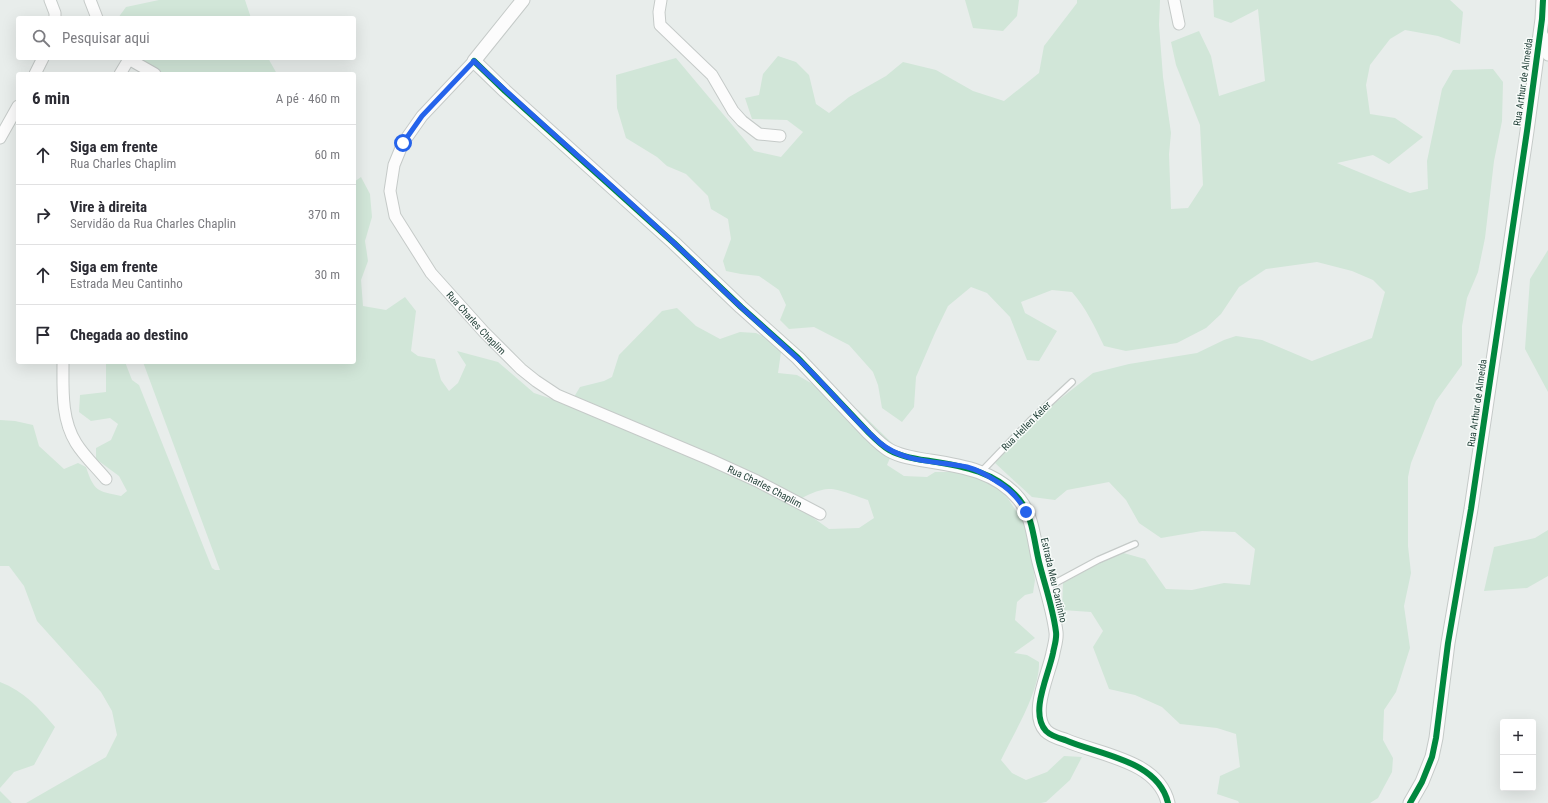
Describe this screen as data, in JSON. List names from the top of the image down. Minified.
{"streets":{"street":["Rua Arthur de Almeida","Rua Charles Chaplim","Estrada Meu Cantinho"],"lane":["Rua Hellen Keler"]},"crossings":[["Rua Charles Chaplim","Estrada Meu Cantinho"],["Rua Hellen Keler","Estrada Meu Cantinho"]],"page":{"search":"Pesquisar aqui","heading":["6 min","A pé · 460 m"],"list":[["Siga em frente","Rua Charles Chaplim","60 m"],["Vire à direita","Servidão da Rua Charles Chaplin","370 m"],["Siga em frente","Estrada Meu Cantinho","30 m"],"Chegada ao destino"],"map_buttons":["+","−"]}}
